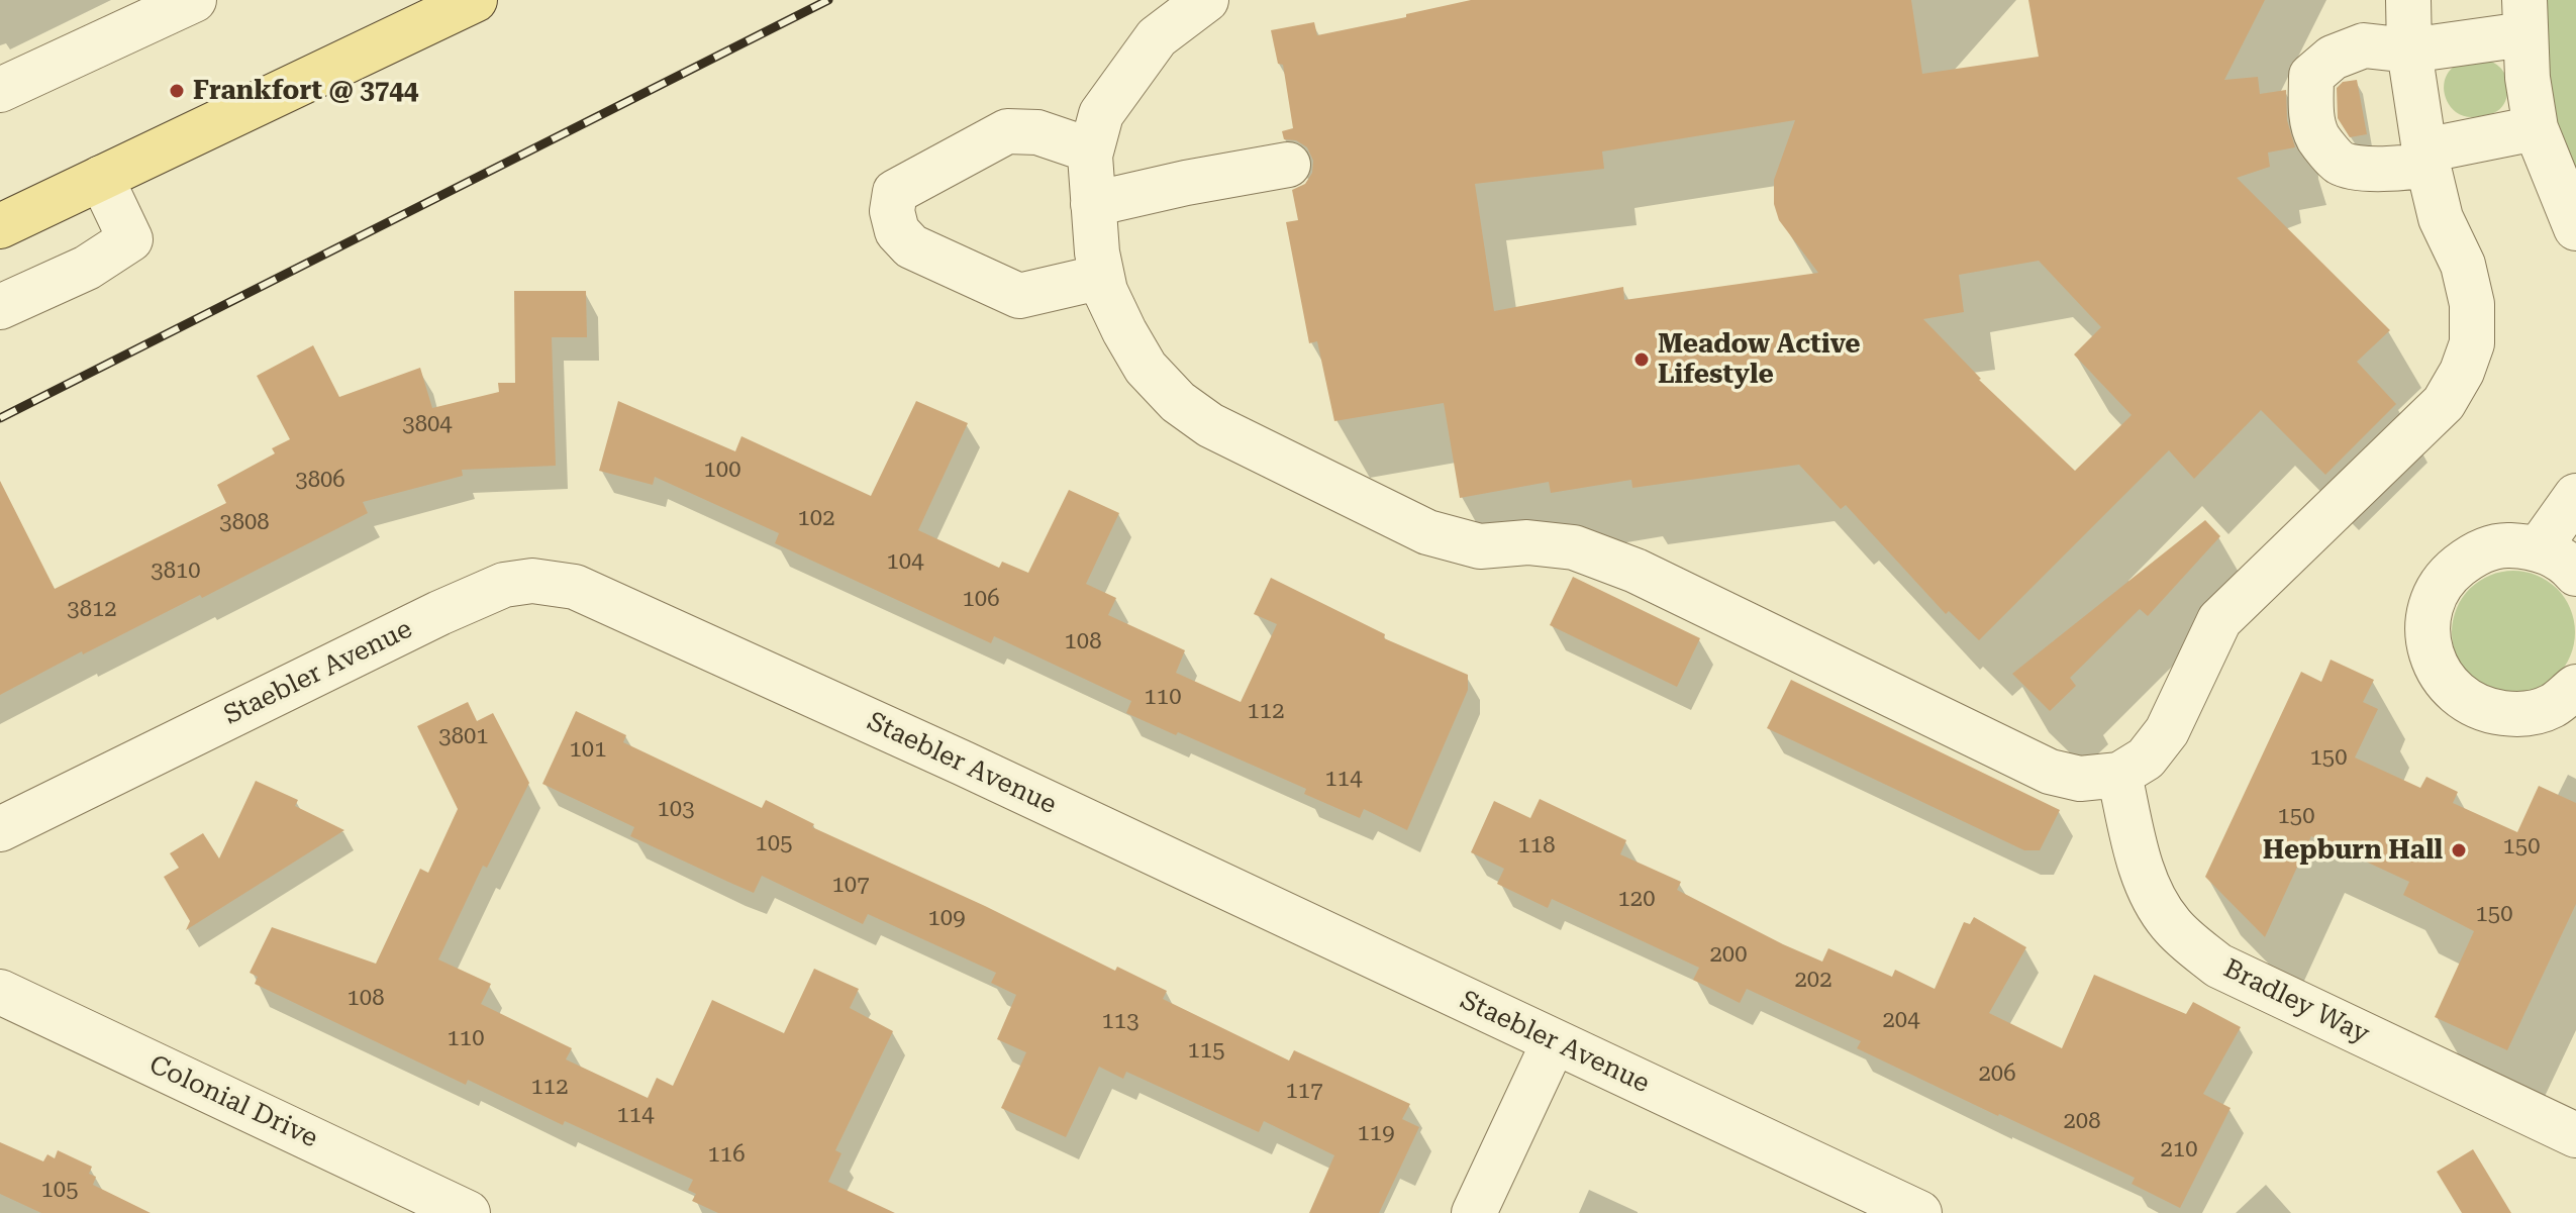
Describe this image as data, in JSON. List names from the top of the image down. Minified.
{"streets":{"street":["Staebler Avenue","Bradley Way","Colonial Drive"]},"places":["Frankfort @ 3744","Meadow Active Lifestyle","Hepburn Hall"],"house_numbers":["3804","100","3806","102","3808","104","3810","106","3812","108","110","112","3801","101","150","114","103","150","105","118","150","107","120","150","109","200","202","108","204","113","110","115","206","112","117","114","208","119","210","116","105"]}
